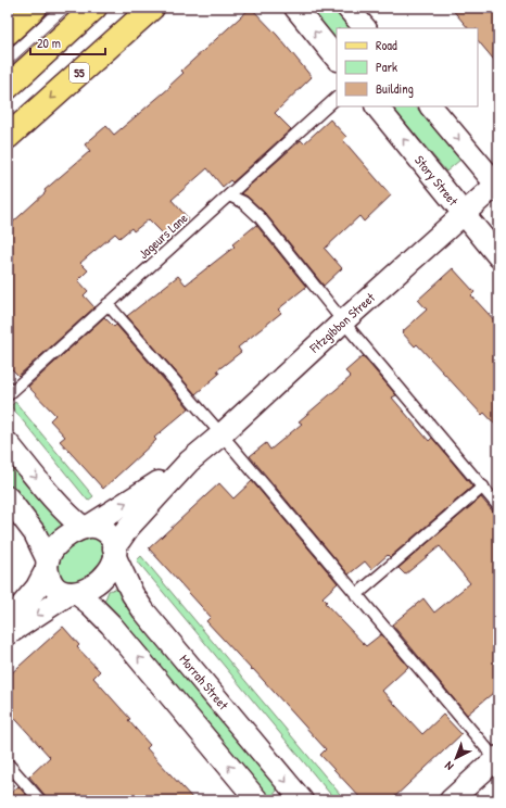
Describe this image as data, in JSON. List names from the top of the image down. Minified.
{"streets":{"main road":["55"],"street":["Story Street","Fitzgibbon Street","Morrah Street"],"lane":["Jageurs Lane"]},"crossings":[["Story Street","Fitzgibbon Street"],["Fitzgibbon Street","Morrah Street"]],"legend":["Road","Park","Building"],"scale_bar":"20 m","north":"bottom left"}
